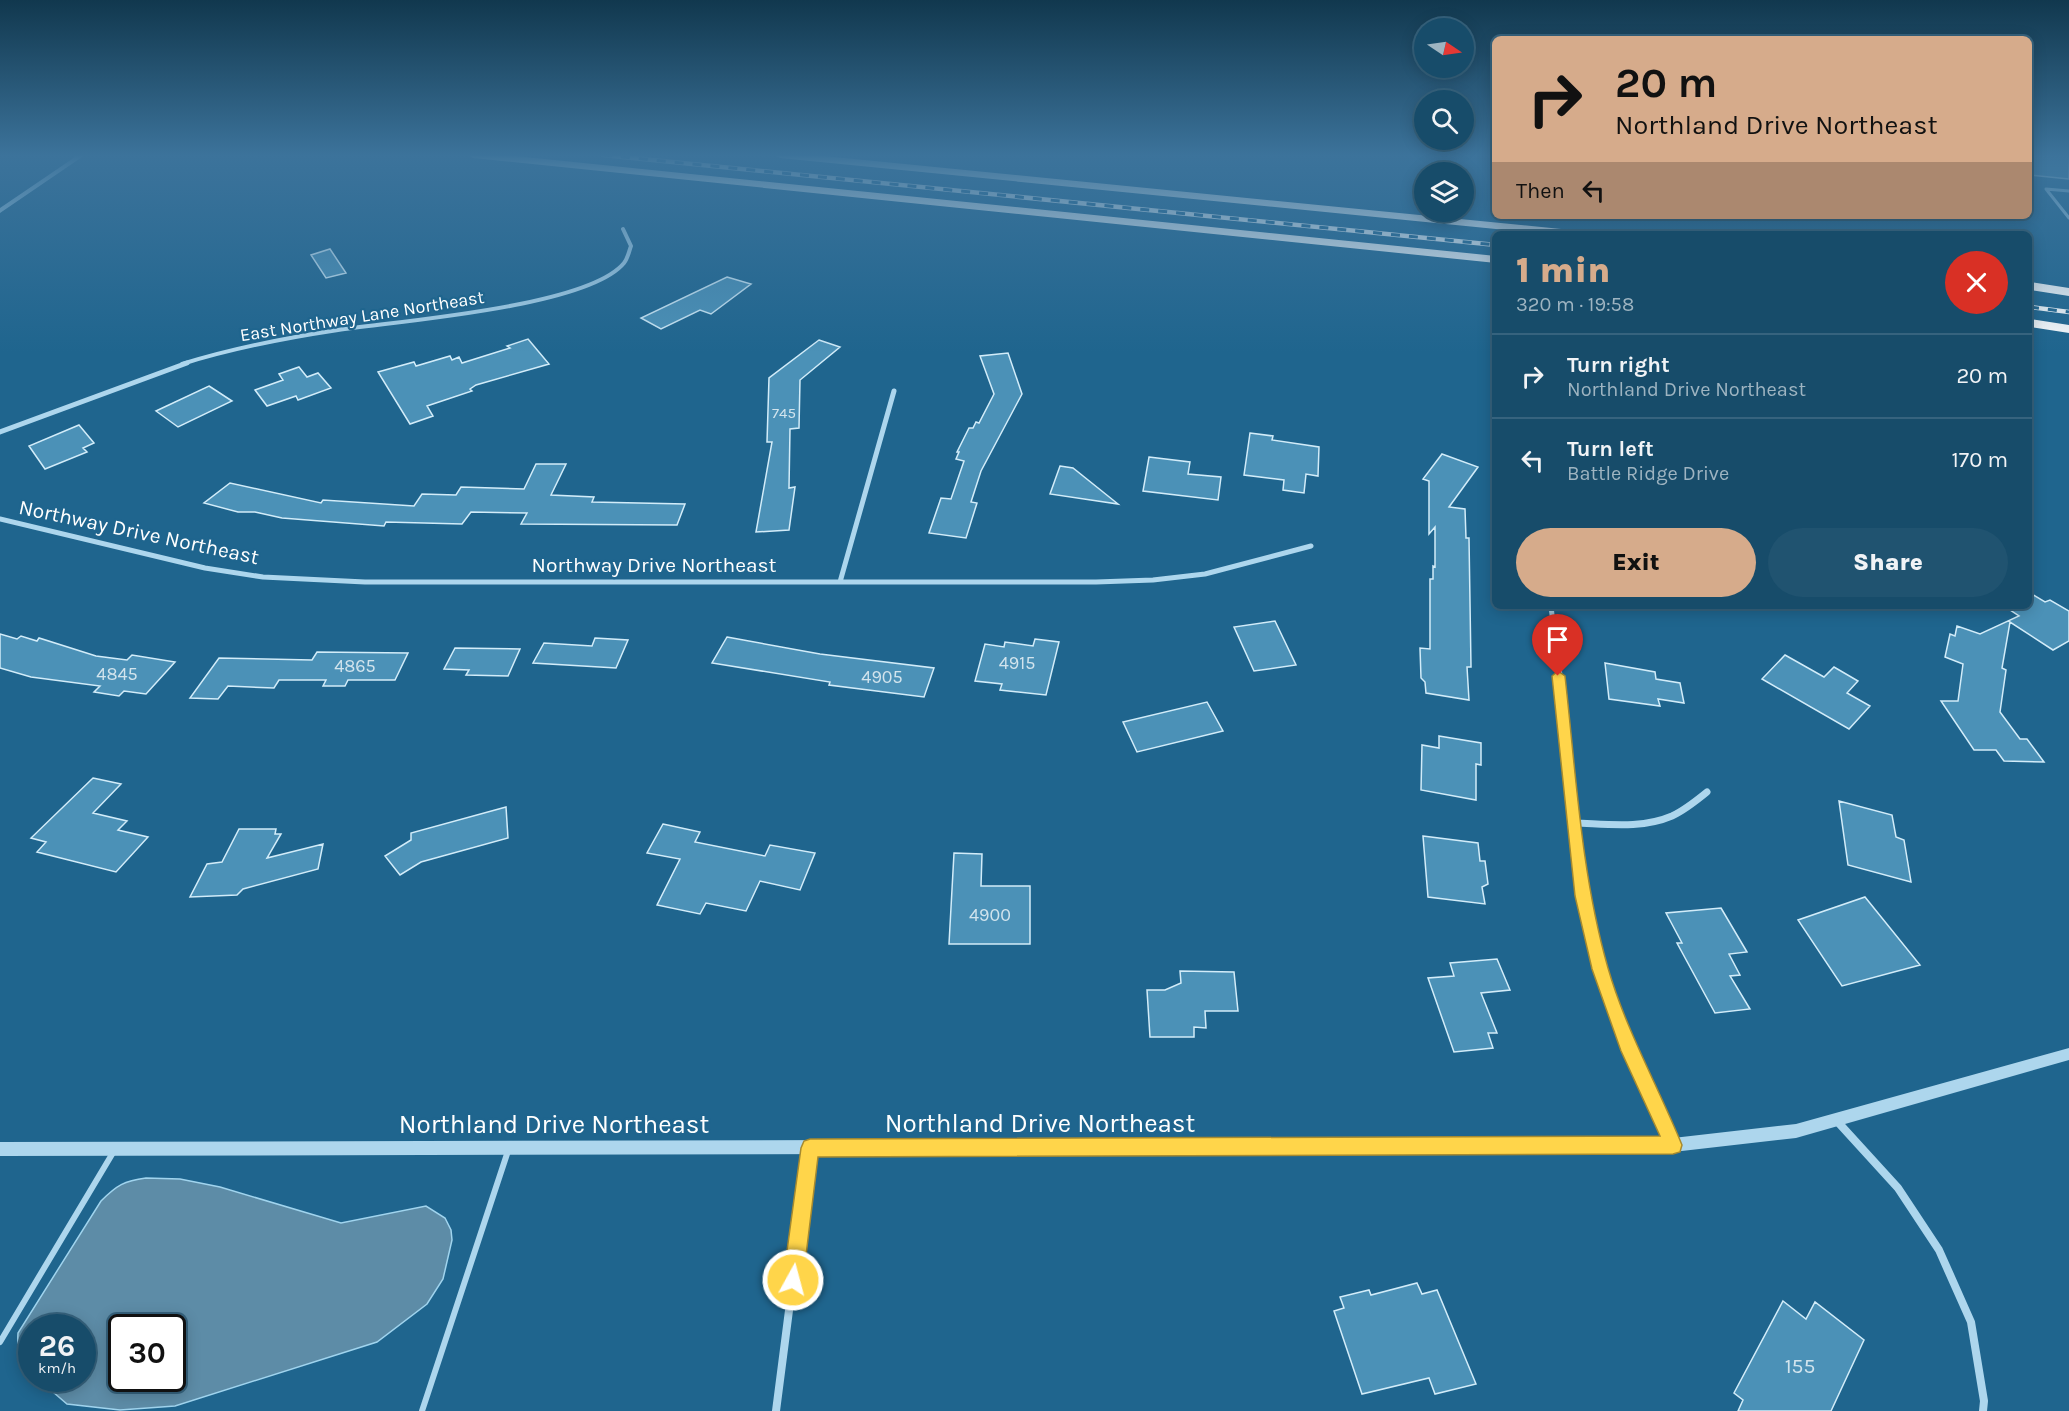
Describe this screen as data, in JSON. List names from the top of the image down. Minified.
{"streets":{"street":["East Northway Lane Northeast","Northway Drive Northeast","Northland Drive Northeast"]},"house_numbers":["745","4915","4865","4845","4905","4900","155"],"north":"right","page":{"turn":["20 m","Northland Drive Northeast"],"then":"Then","heading":["1 min","320 m · 19:58"],"list":[{"name":"Turn right","note":"Northland Drive Northeast","value":"20 m"},{"name":"Turn left","note":"Battle Ridge Drive","value":"170 m"}],"buttons":["Exit","Share"],"speed":"26 km/h","limit":"30"}}
